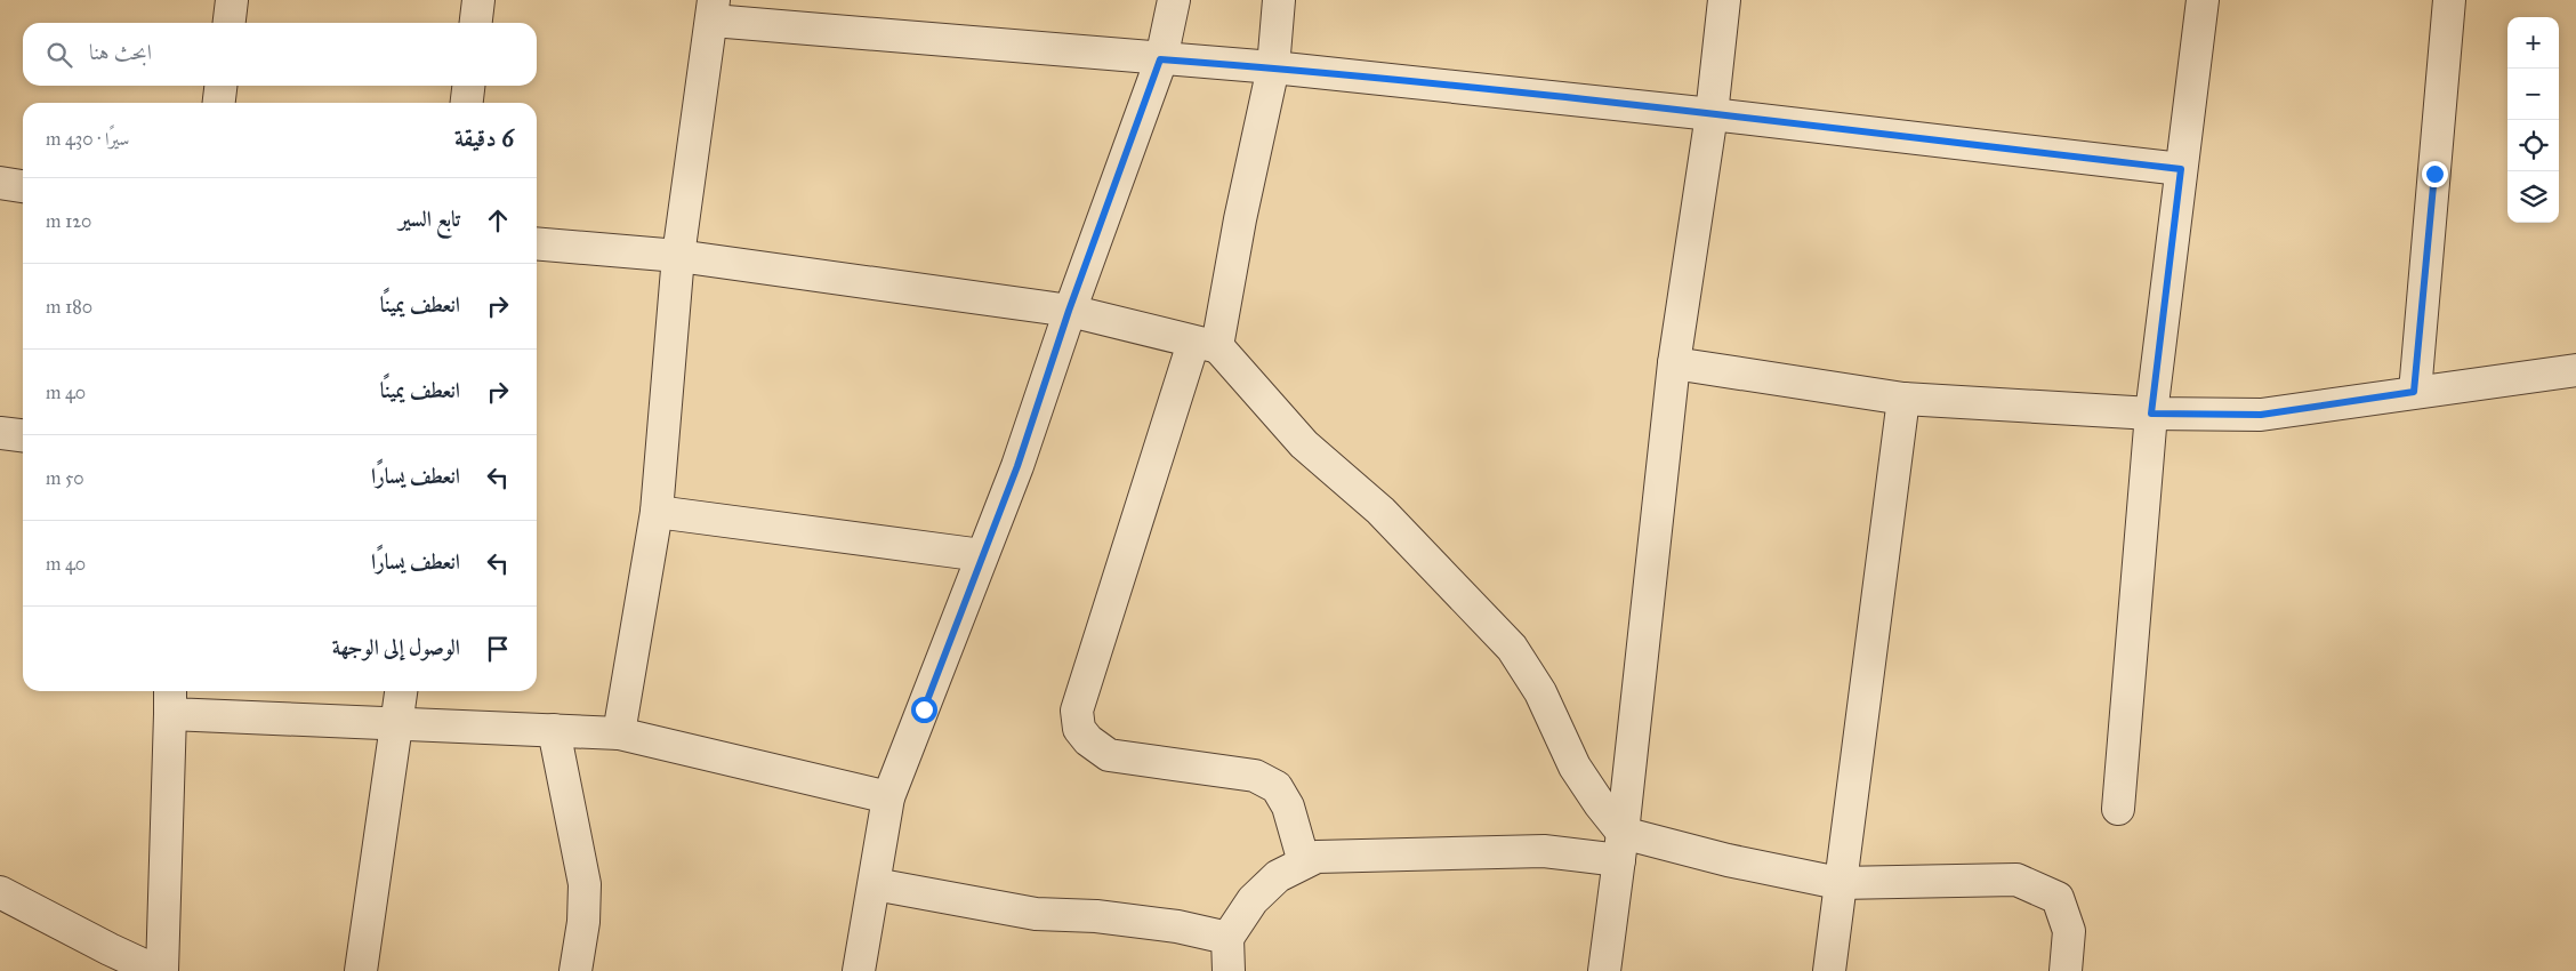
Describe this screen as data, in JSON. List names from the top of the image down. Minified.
{"page":{"map_buttons":["+","−"],"search":"ابحث هنا","heading":["6 دقيقة","سيرًا · 430 m"],"list":[["تابع السير","120 m"],["انعطف يمينًا","180 m"],["انعطف يمينًا","40 m"],["انعطف يسارًا","50 m"],["انعطف يسارًا","40 m"],"الوصول إلى الوجهة"]}}
